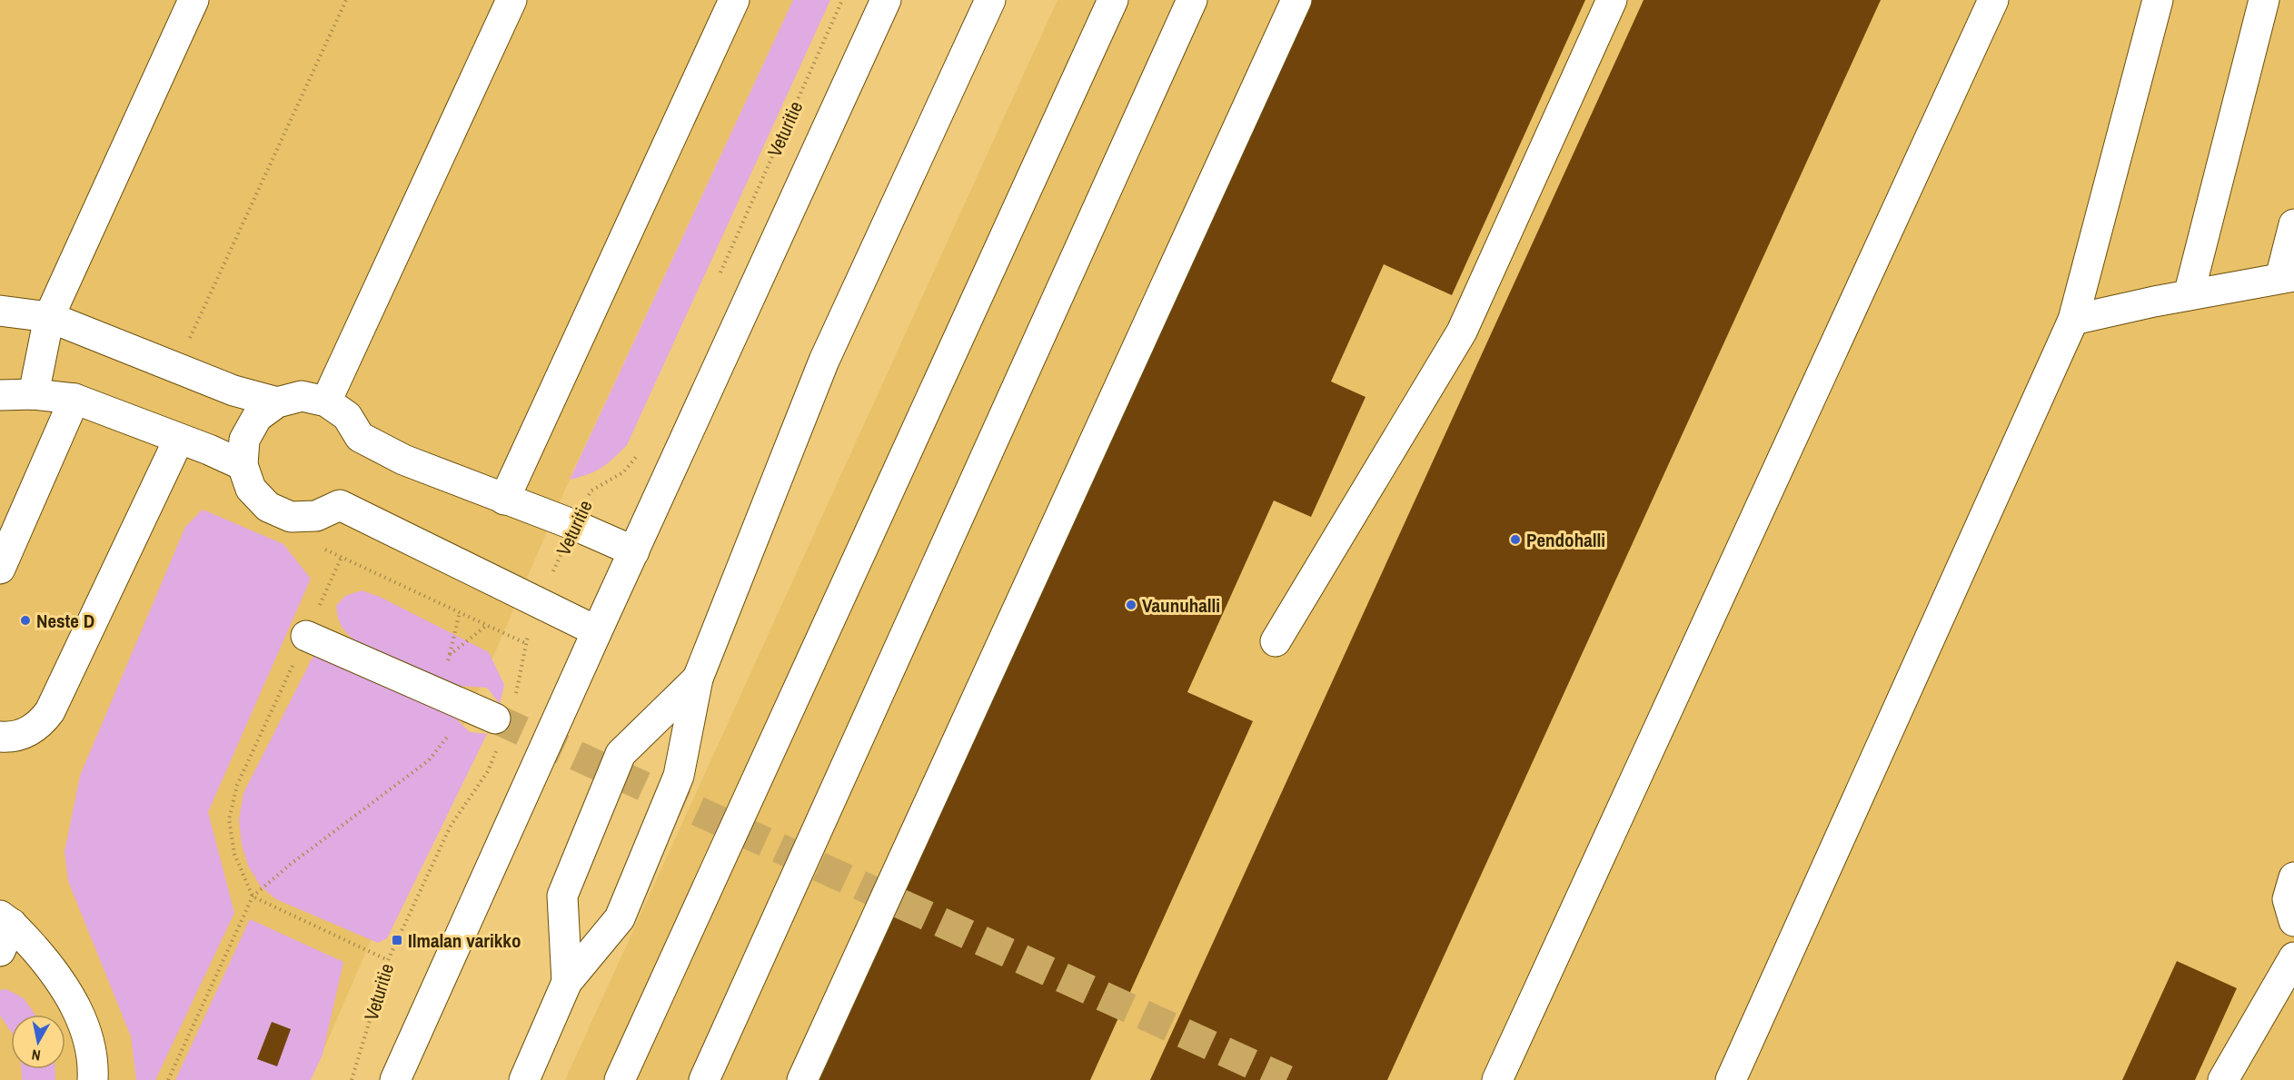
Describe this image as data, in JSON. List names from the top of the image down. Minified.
{"streets":{"main road":["Veturitie"]},"places":{"other":["Pendohalli","Vaunuhalli","Neste D"],"transit":["Ilmalan varikko"]},"north":"bottom"}
